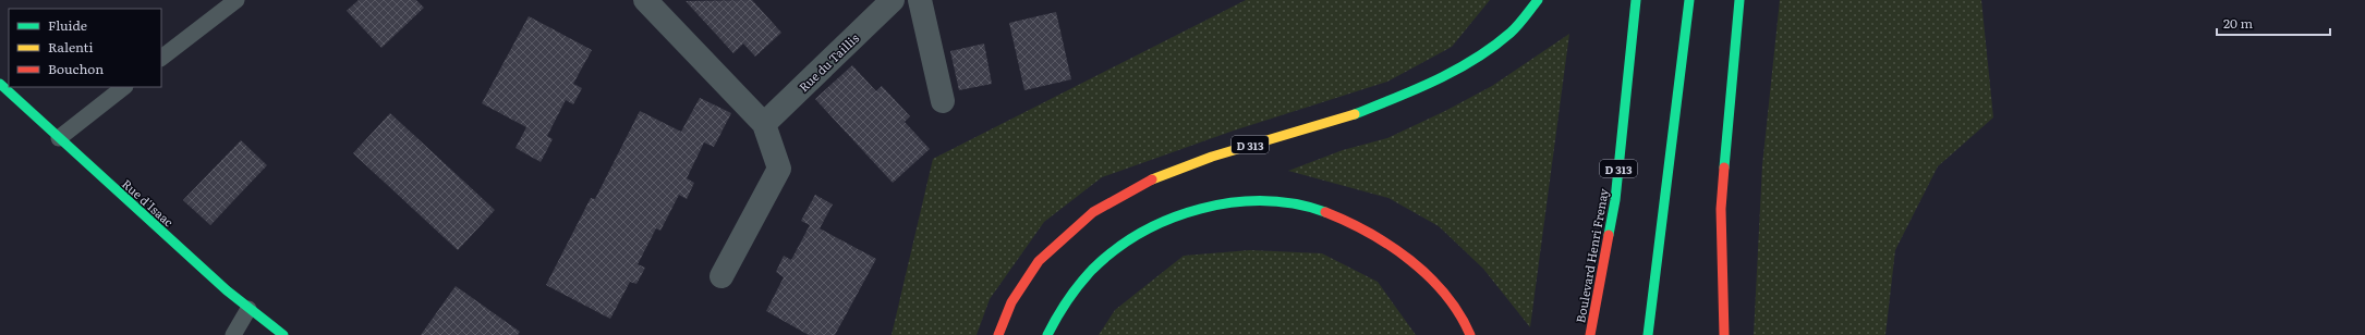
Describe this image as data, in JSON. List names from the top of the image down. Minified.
{"streets":{"main road":["D 313","Rue d'Isaac","Boulevard Henri Frenay"],"street":["Rue du Taillis"]},"legend":["Fluide","Ralenti","Bouchon"],"scale_bar":"20 m"}
